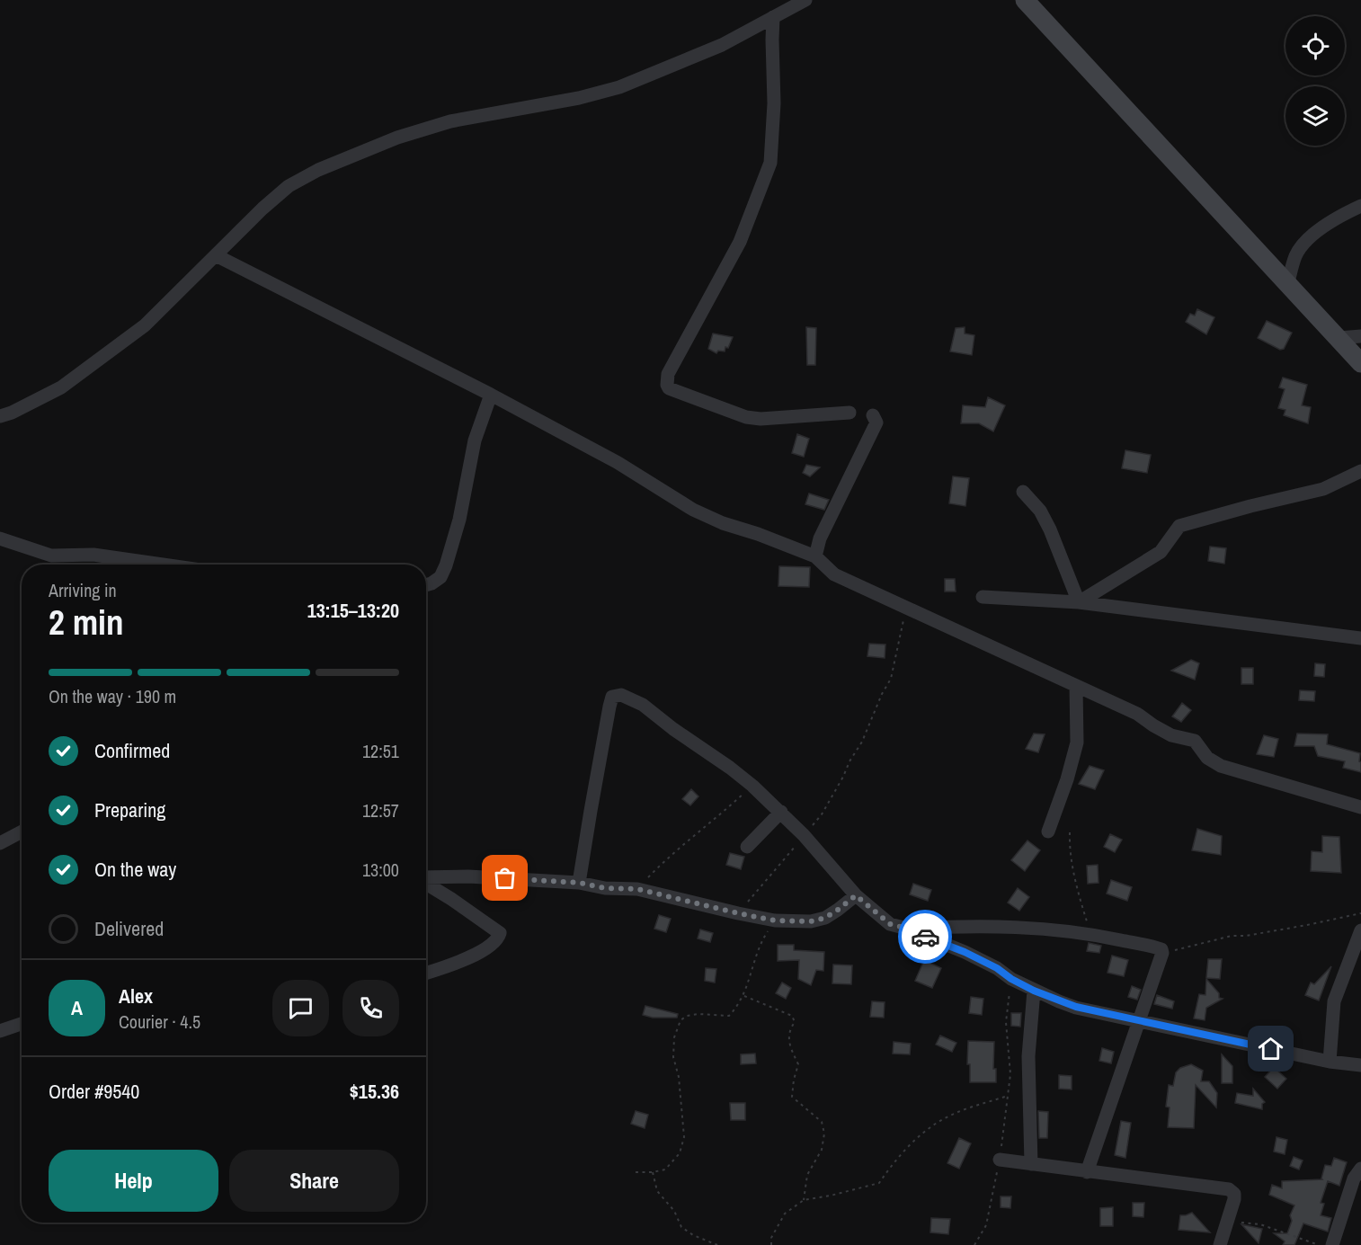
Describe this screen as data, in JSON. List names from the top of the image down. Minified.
{"page":{"heading":["2 min","Arriving in","13:15–13:20"],"panel":["Alex","Courier · 4.5","Order #9540","$15.36"],"bar":"On the way · 190 m","list":[["Confirmed","12:51"],["Preparing","12:57"],["On the way","13:00"],"Delivered"],"round":"A","buttons":["Help","Share"]}}
